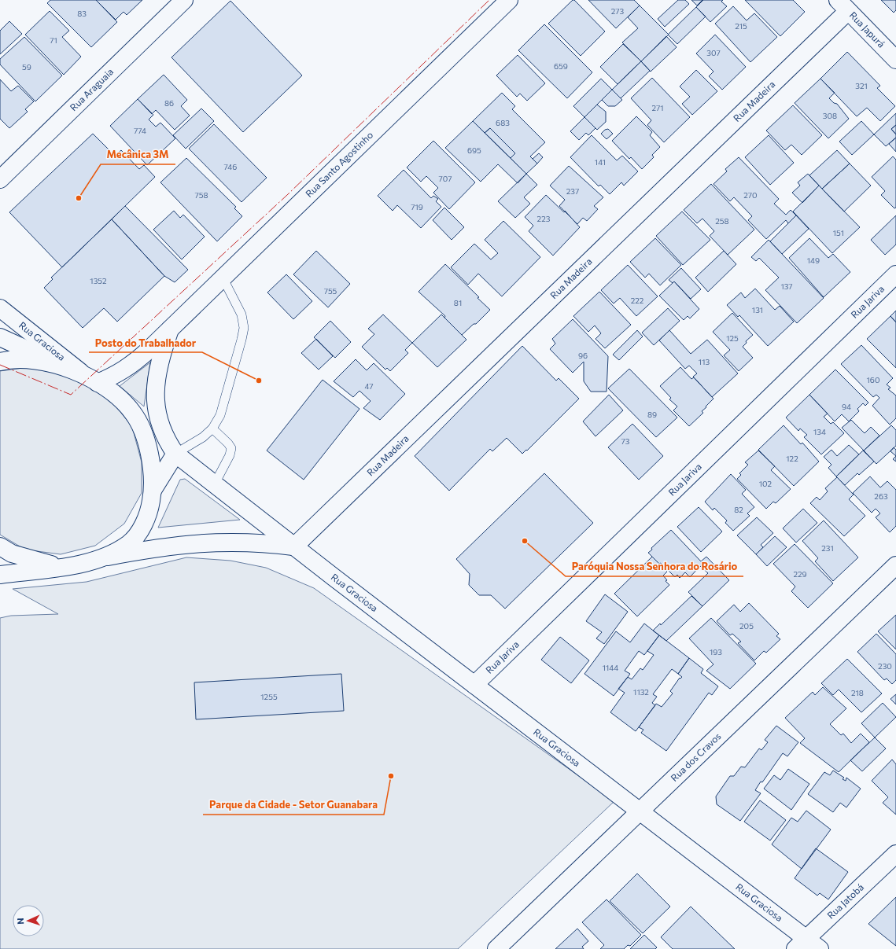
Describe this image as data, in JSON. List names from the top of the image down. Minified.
{"streets":{"street":["Rua Japurá","Rua Araguaia","Rua Madeira","Rua Santo Agostinho","Rua Jariva","Rua Graciosa","Rua dos Cravos","Rua Jatobá"]},"crossings":[["Rua Japurá","Rua Madeira"],["Rua Madeira","Rua Graciosa"],["Rua Santo Agostinho","Rua Graciosa"],["Rua Jariva","Rua Graciosa"],["Rua Graciosa","Rua dos Cravos"],["Rua Graciosa","Rua Jatobá"]],"places":["Mecânica 3M","Posto do Trabalhador","Paróquia Nossa Senhora do Rosário","Parque da Cidade - Setor Guanabara"],"house_numbers":["273","83","215","71","307","659","59","321","86","271","308","683","774","695","141","746","707","237","758","270","719","223","258","151","149","1352","137","755","222","81","131","125","96","113","160","47","94","89","134","73","122","102","263","82","231","229","205","193","230","1144","1132","218","1255"],"north":"left"}
